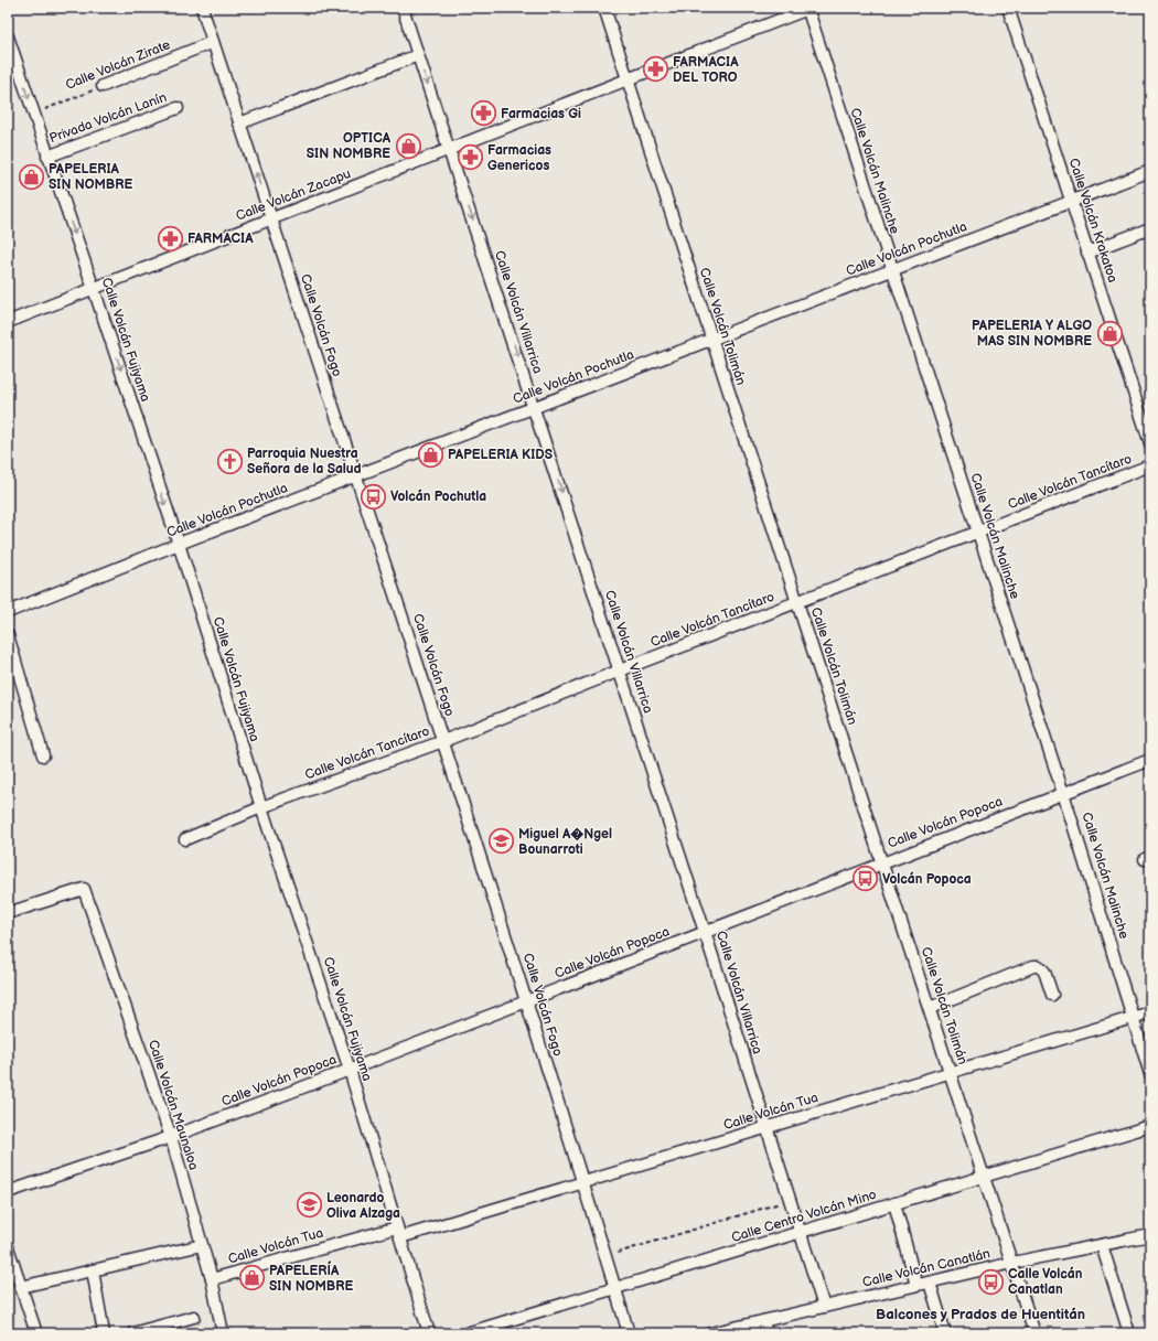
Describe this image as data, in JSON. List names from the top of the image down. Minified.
{"streets":{"street":["Calle Volcán Zirate","Privada Volcán Lanín","Calle Volcán Malinche","Calle Volcán Zacapu","Calle Volcán Krakatoa","Calle Volcán Pochutla","Calle Volcán Villarrica","Calle Volcán Fogo","Calle Volcán Tolimán","Calle Volcán Fujiyama","Calle Volcán Tancítaro","Calle Volcán Popoca","Calle Volcán Maunaloa","Calle Volcán Tua","Calle Centro Volcán Mino","Calle Volcán Canatlán"]},"crossings":[["Calle Volcán Zirate","Calle Volcán Fogo"],["Calle Volcán Zirate","Calle Volcán Fujiyama"],["Privada Volcán Lanín","Calle Volcán Fujiyama"],["Calle Volcán Malinche","Calle Volcán Zacapu"],["Calle Volcán Malinche","Calle Volcán Pochutla"],["Calle Volcán Malinche","Calle Volcán Tancítaro"],["Calle Volcán Malinche","Calle Volcán Popoca"],["Calle Volcán Malinche","Calle Volcán Tua"],["Calle Volcán Zacapu","Calle Volcán Villarrica"],["Calle Volcán Zacapu","Calle Volcán Fogo"],["Calle Volcán Zacapu","Calle Volcán Tolimán"],["Calle Volcán Zacapu","Calle Volcán Fujiyama"],["Calle Volcán Krakatoa","Calle Volcán Pochutla"],["Calle Volcán Pochutla","Calle Volcán Villarrica"],["Calle Volcán Pochutla","Calle Volcán Fogo"],["Calle Volcán Pochutla","Calle Volcán Tolimán"],["Calle Volcán Pochutla","Calle Volcán Fujiyama"],["Calle Volcán Villarrica","Calle Volcán Tancítaro"],["Calle Volcán Villarrica","Calle Volcán Popoca"],["Calle Volcán Villarrica","Calle Volcán Tua"],["Calle Volcán Villarrica","Calle Centro Volcán Mino"],["Calle Volcán Villarrica","Calle Volcán Canatlán"],["Calle Volcán Fogo","Calle Volcán Tancítaro"],["Calle Volcán Fogo","Calle Volcán Popoca"],["Calle Volcán Fogo","Calle Volcán Tua"],["Calle Volcán Fogo","Calle Centro Volcán Mino"],["Calle Volcán Tolimán","Calle Volcán Tancítaro"],["Calle Volcán Tolimán","Calle Volcán Popoca"],["Calle Volcán Tolimán","Calle Volcán Tua"],["Calle Volcán Tolimán","Calle Centro Volcán Mino"],["Calle Volcán Tolimán","Calle Volcán Canatlán"],["Calle Volcán Fujiyama","Calle Volcán Tancítaro"],["Calle Volcán Fujiyama","Calle Volcán Popoca"],["Calle Volcán Fujiyama","Calle Volcán Tua"],["Calle Volcán Popoca","Calle Volcán Maunaloa"],["Calle Volcán Maunaloa","Calle Volcán Tua"]],"one_way":["Calle Volcán Villarrica","Calle Volcán Fujiyama"],"districts":["Balcones y Prados de Huentitán"],"places":{"pharmacy":["FARMACIA DEL TORO","Farmacias Gi","Farmacias Genericos","FARMACIA"],"shop":["OPTICA SIN NOMBRE","PAPELERIA SIN NOMBRE","PAPELERIA Y ALGO MAS SIN NOMBRE","PAPELERIA KIDS","PAPELERÍA SIN NOMBRE"],"church":["Parroquia Nuestra Señora de la Salud"],"bus stop":["Volcán Pochutla","Volcán Popoca","Calle Volcán Canatlan"],"school or university":["Miguel A�Ngel Bounarroti","Leonardo Oliva Alzaga"]}}
